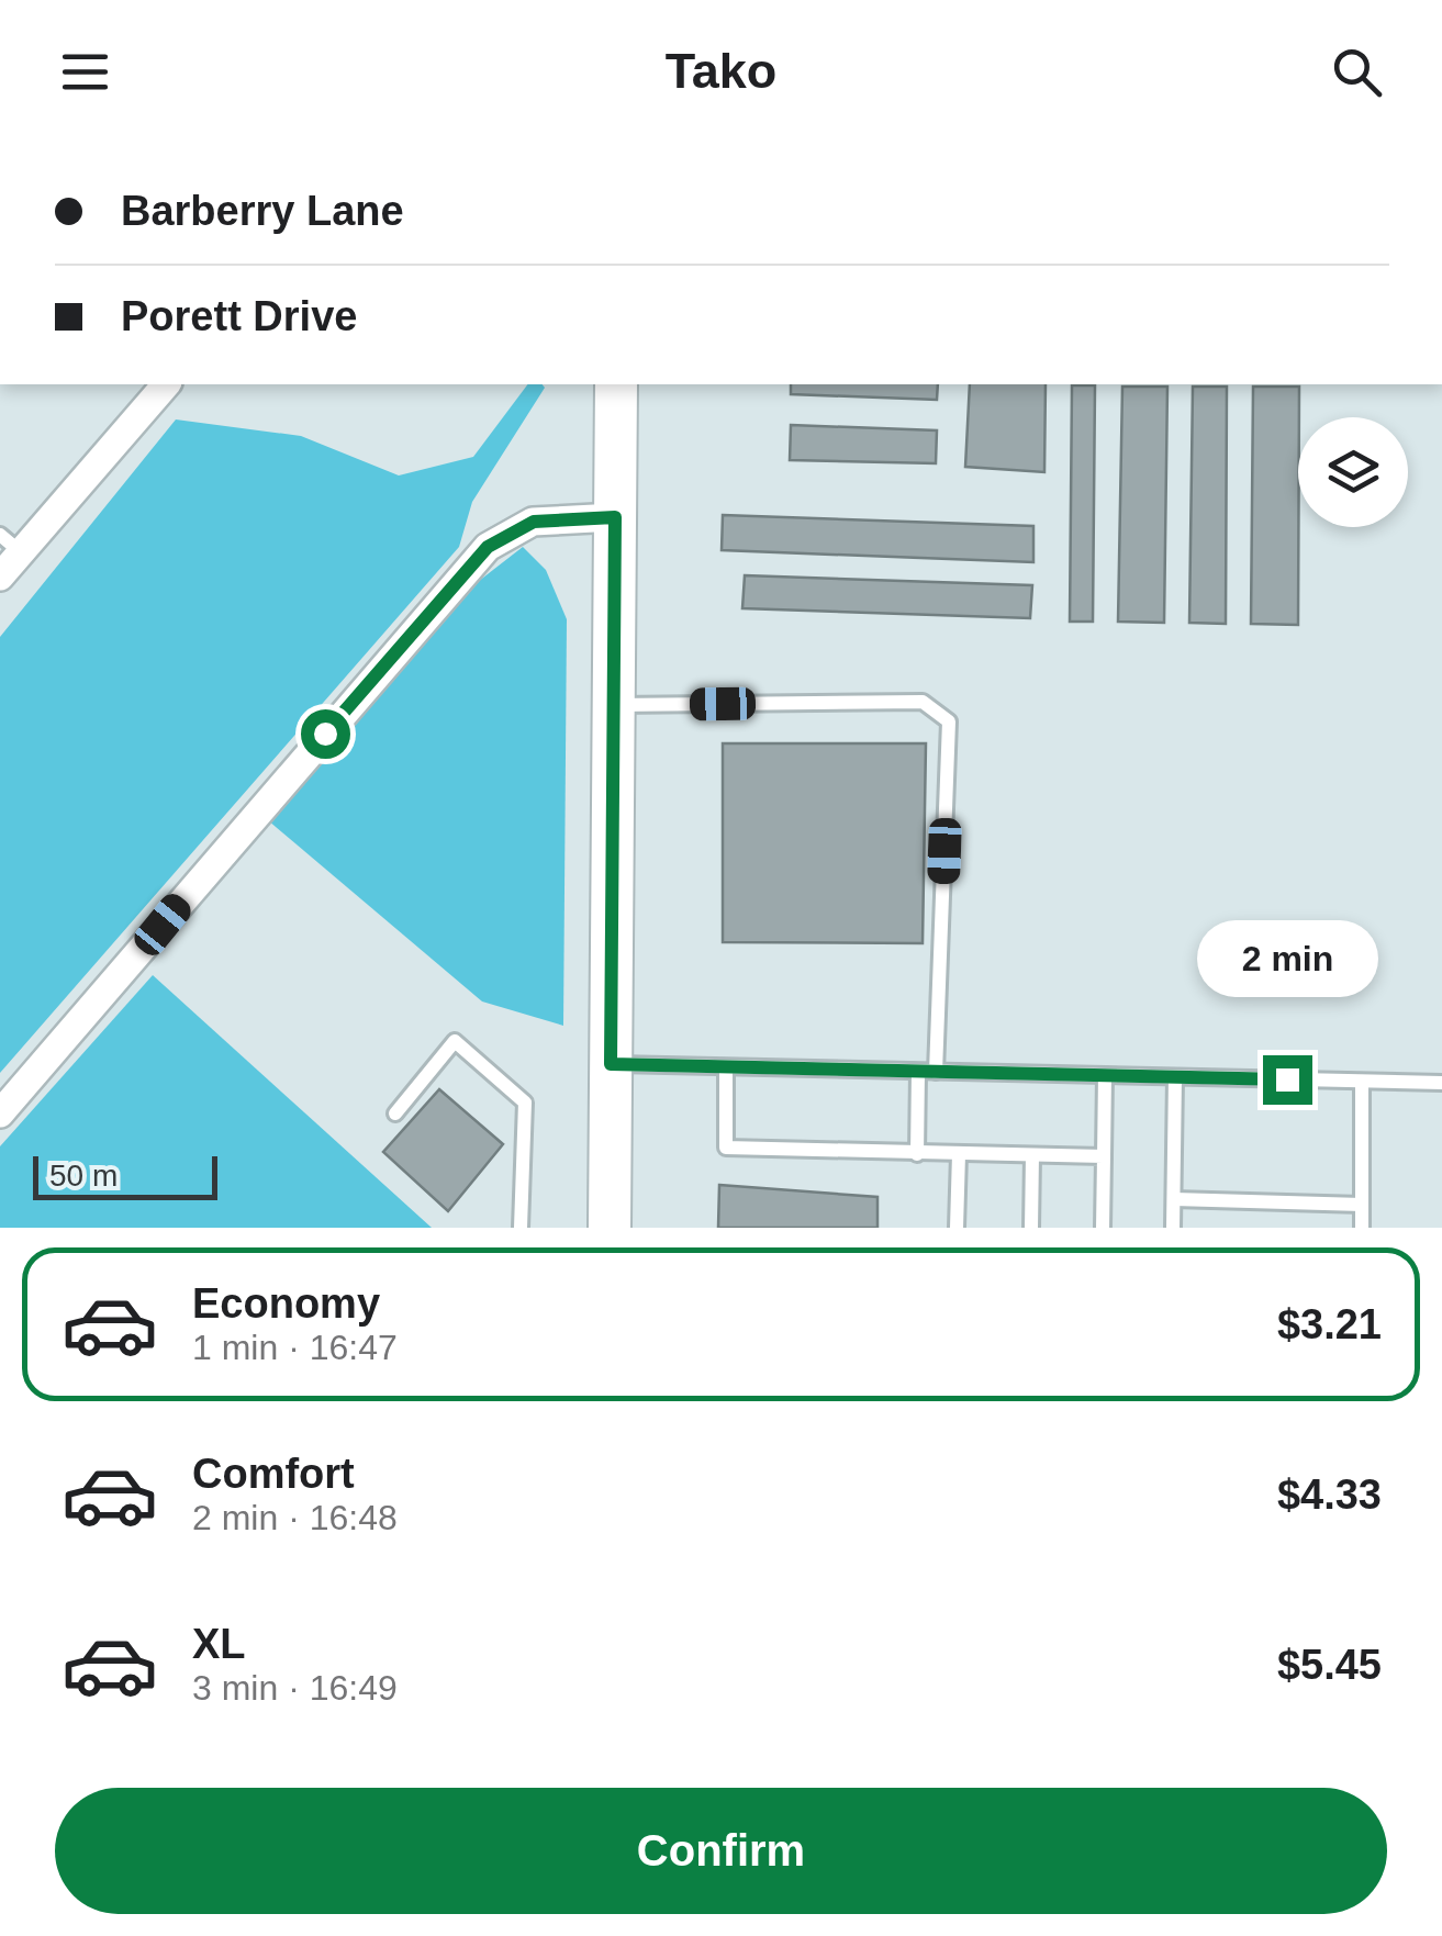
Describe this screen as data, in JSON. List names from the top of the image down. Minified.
{"scale_bar":"50 m","page":{"header":"Tako","banner":["Barberry Lane","Porett Drive"],"bubble":"2 min","scale":"50 m","list":[{"name":"Economy","note":"1 min · 16:47","value":"$3.21"},{"name":"Comfort","note":"2 min · 16:48","value":"$4.33"},{"name":"XL","note":"3 min · 16:49","value":"$5.45"}],"buttons":"Confirm"}}
